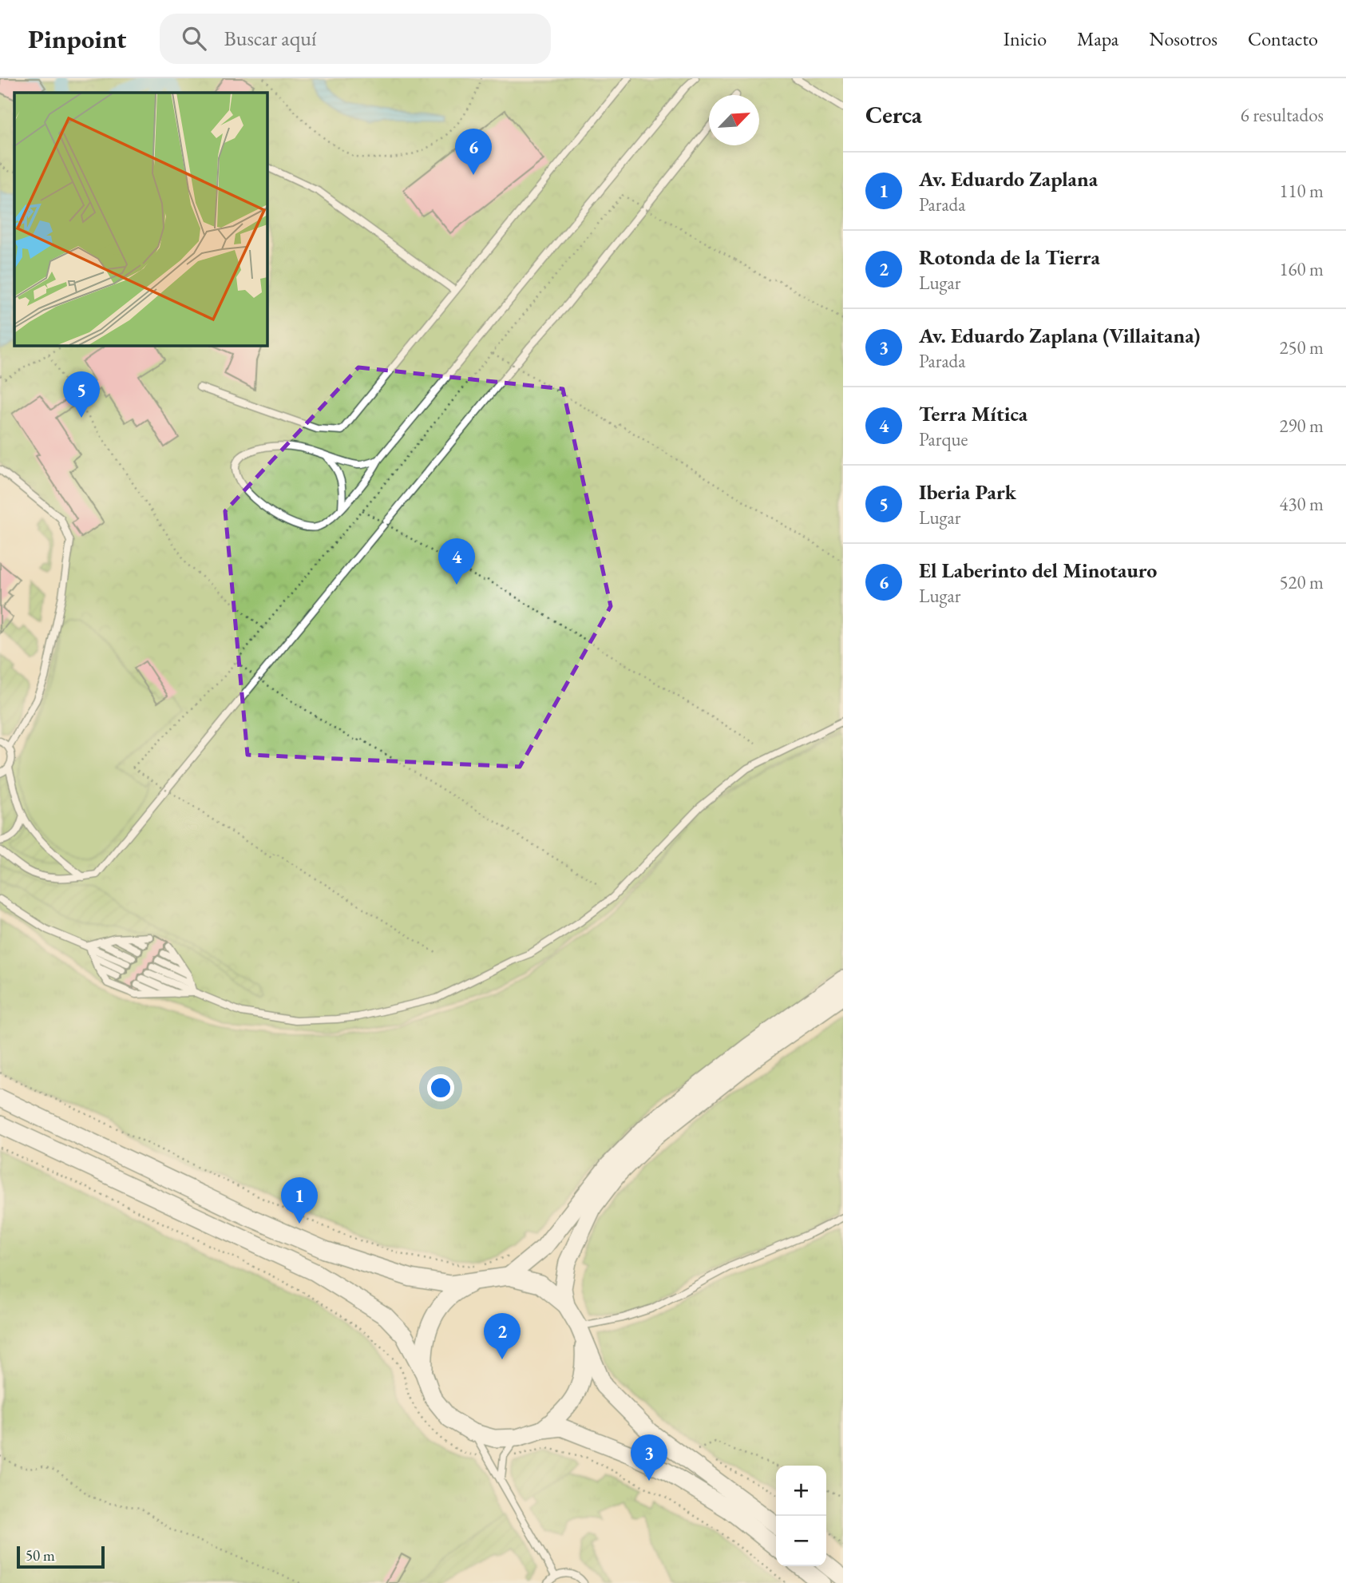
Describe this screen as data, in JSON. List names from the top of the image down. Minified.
{"scale_bar":"50 m","north":"top right","page":{"header":"Pinpoint","search":"Buscar aquí","nav":["Inicio","Mapa","Nosotros","Contacto"],"heading":["Cerca","6 resultados"],"pins":["6","5","4","1","2","3"],"list":[{"mark":"1","name":"Av. Eduardo Zaplana","note":"Parada","value":"110 m"},{"mark":"2","name":"Rotonda de la Tierra","note":"Lugar","value":"160 m"},{"mark":"3","name":"Av. Eduardo Zaplana (Villaitana)","note":"Parada","value":"250 m"},{"mark":"4","name":"Terra Mítica","note":"Parque","value":"290 m"},{"mark":"5","name":"Iberia Park","note":"Lugar","value":"430 m"},{"mark":"6","name":"El Laberinto del Minotauro","note":"Lugar","value":"520 m"}],"map_buttons":["+","−"],"scale":"50 m"}}
